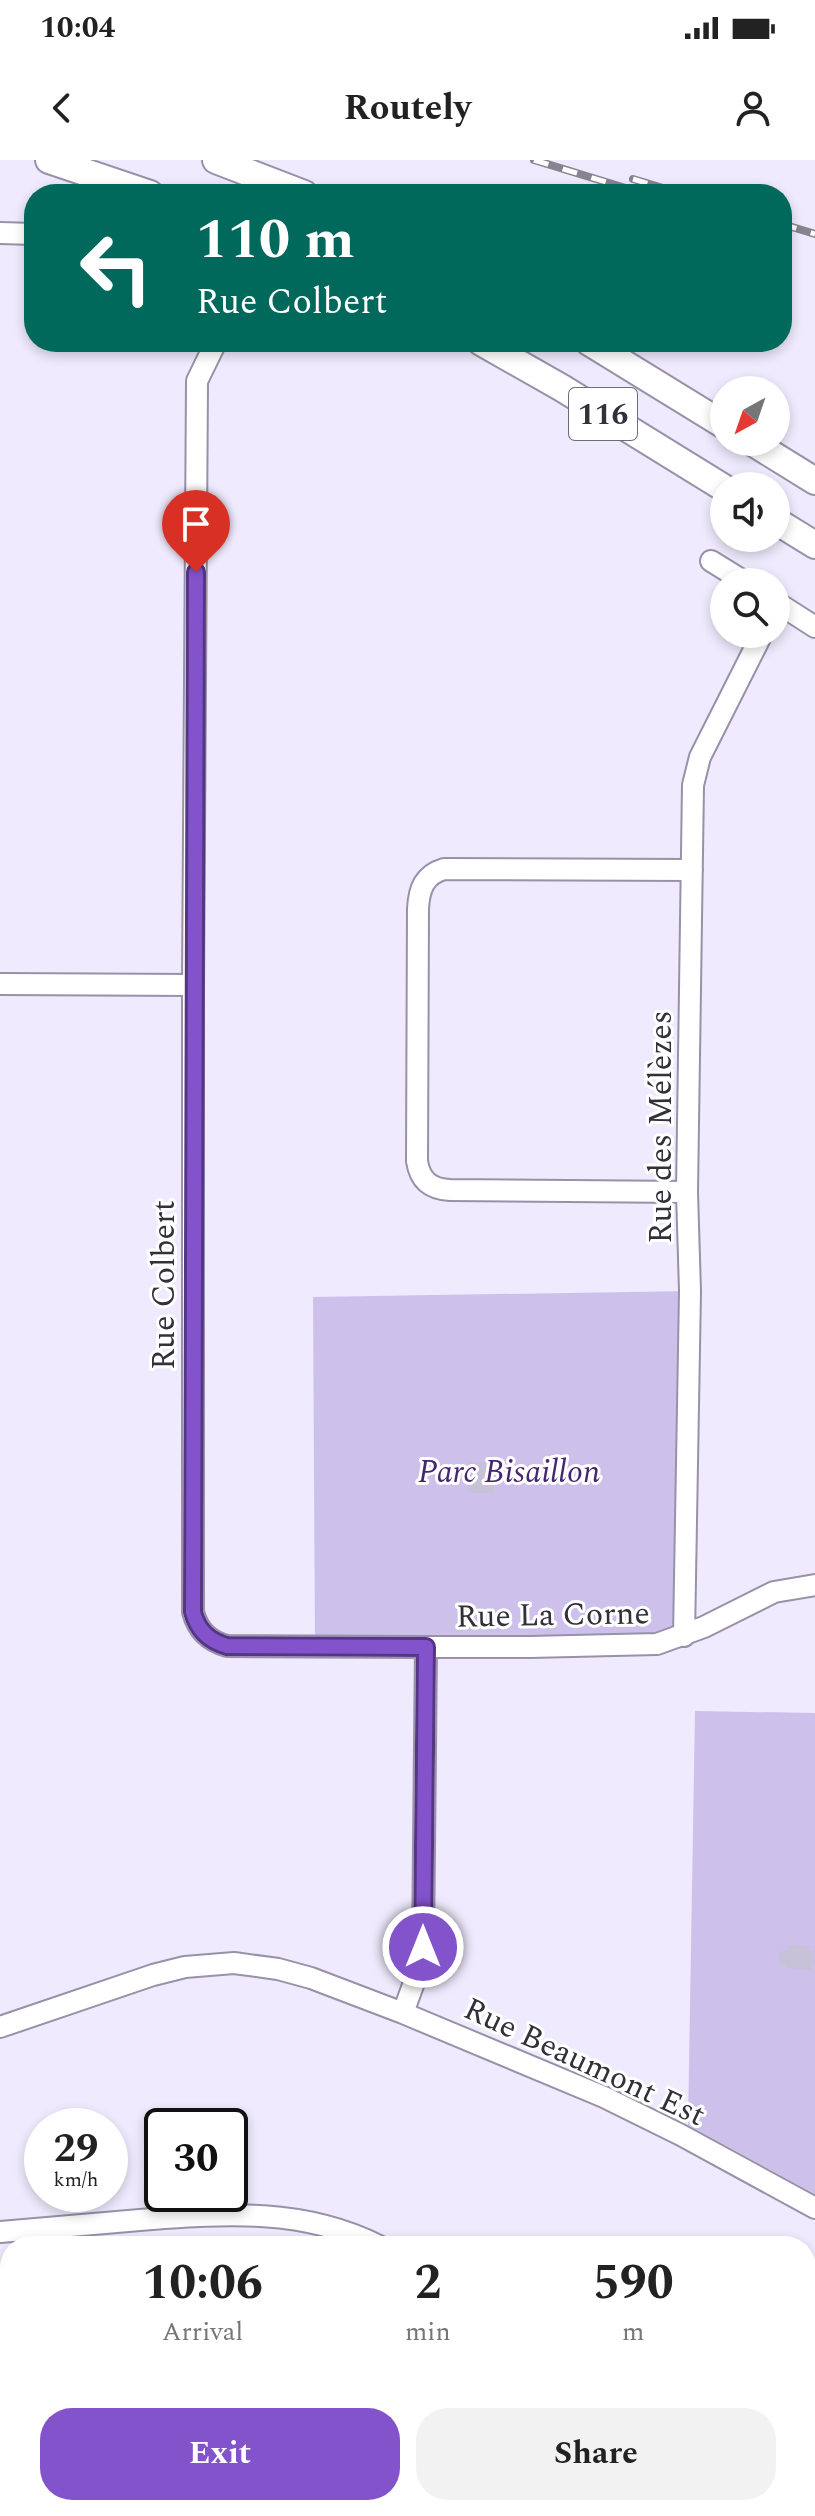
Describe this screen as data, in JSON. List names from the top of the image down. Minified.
{"streets":{"main road":["116"],"street":["Rue des Mélèzes","Rue Colbert","Rue La Corne","Rue Beaumont Est"]},"crossings":[["Rue des Mélèzes","Rue La Corne"],["Rue Colbert","Rue La Corne"]],"parks":["Parc Bisaillon"],"north":"bottom left","page":{"status":"10:04","header":"Routely","turn":["110 m","Rue Colbert"],"speed":"29 km/h","limit":"30","eta":["10:06","Arrival","2","min","590","m"],"buttons":["Exit","Share"]}}
